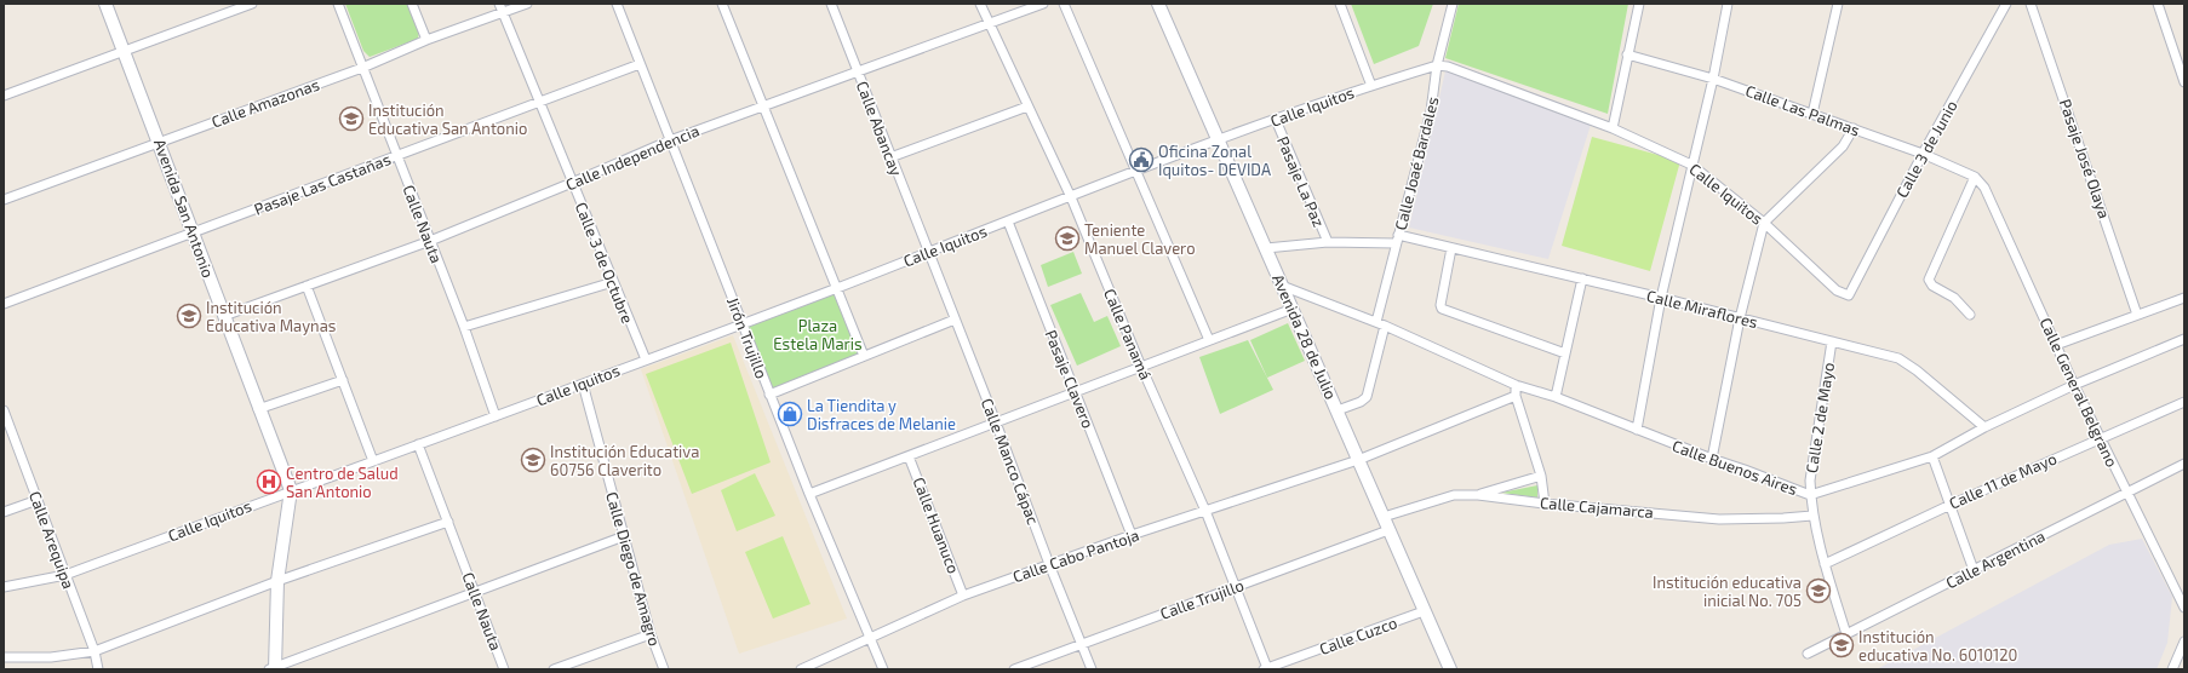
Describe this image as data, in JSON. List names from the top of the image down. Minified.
{"streets":{"main road":["Avenida San Antonio","Avenida 28 de Julio"],"street":["Calle Amazonas","Calle Iquitos","Calle Las Palmas","Calle Abancay","Calle 3 de Junio","Calle Independencia","Pasaje José Olaya","Calle Joaé Bardales","Pasaje La Paz","Pasaje Las Castañas","Calle Nauta","Calle 3 de Octubre","Calle Miraflores","Calle Panamá","Jirón Trujillo","Pasaje Clavero","Calle General Belgrano","Calle 2 de Mayo","Calle Manco Cápac","Calle Buenos Aires","Calle 11 de Mayo","Calle Cajamarca","Calle Huanuco","Calle Arequipa","Calle Cabo Pantoja","Calle Argentina","Calle Diego de Amagro","Calle Trujillo","Calle Cuzco"]},"crossings":[["Calle Amazonas","Avenida San Antonio"],["Calle Amazonas","Calle Nauta"],["Calle Amazonas","Calle 3 de Octubre"],["Calle Iquitos","Calle Abancay"],["Calle Iquitos","Calle 3 de Junio"],["Calle Iquitos","Calle Joaé Bardales"],["Calle Iquitos","Pasaje La Paz"],["Calle Iquitos","Avenida San Antonio"],["Calle Iquitos","Calle Nauta"],["Calle Iquitos","Calle 3 de Octubre"],["Calle Iquitos","Calle Panamá"],["Calle Iquitos","Avenida 28 de Julio"],["Calle Iquitos","Jirón Trujillo"],["Calle Iquitos","Pasaje Clavero"],["Calle Iquitos","Calle Manco Cápac"],["Calle Iquitos","Calle Arequipa"],["Calle Iquitos","Calle Diego de Amagro"],["Calle Las Palmas","Calle 3 de Junio"],["Calle Las Palmas","Calle General Belgrano"],["Calle Abancay","Calle Independencia"],["Calle Abancay","Calle Manco Cápac"],["Calle Independencia","Avenida San Antonio"],["Calle Independencia","Calle Nauta"],["Calle Independencia","Calle 3 de Octubre"],["Calle Independencia","Calle Panamá"],["Calle Independencia","Jirón Trujillo"],["Calle Joaé Bardales","Calle Miraflores"],["Calle Joaé Bardales","Avenida 28 de Julio"],["Calle Joaé Bardales","Calle Buenos Aires"],["Pasaje La Paz","Calle Miraflores"],["Pasaje Las Castañas","Avenida San Antonio"],["Pasaje Las Castañas","Calle Nauta"],["Pasaje Las Castañas","Calle 3 de Octubre"],["Pasaje Las Castañas","Jirón Trujillo"],["Calle Miraflores","Avenida 28 de Julio"],["Calle Miraflores","Calle 2 de Mayo"],["Calle Miraflores","Calle Buenos Aires"],["Calle Panamá","Calle Cabo Pantoja"],["Calle Panamá","Calle Trujillo"],["Calle Panamá","Calle Cuzco"],["Avenida 28 de Julio","Calle Buenos Aires"],["Avenida 28 de Julio","Calle Cajamarca"],["Avenida 28 de Julio","Calle Cabo Pantoja"],["Avenida 28 de Julio","Calle Trujillo"],["Avenida 28 de Julio","Calle Cuzco"],["Jirón Trujillo","Calle Cabo Pantoja"],["Pasaje Clavero","Calle Cabo Pantoja"],["Calle General Belgrano","Calle Buenos Aires"],["Calle General Belgrano","Calle 11 de Mayo"],["Calle General Belgrano","Calle Argentina"],["Calle 2 de Mayo","Calle Buenos Aires"],["Calle 2 de Mayo","Calle 11 de Mayo"],["Calle 2 de Mayo","Calle Cajamarca"],["Calle 2 de Mayo","Calle Argentina"],["Calle Manco Cápac","Calle Cabo Pantoja"],["Calle Manco Cápac","Calle Trujillo"],["Calle Huanuco","Calle Cabo Pantoja"]],"parks":["Plaza Estela Maris"],"places":{"school or university":["Institución Educativa San Antonio","Teniente Manuel Clavero","Institución Educativa Maynas","Institución Educativa 60756 Claverito","Institución educativa inicial No. 705","Institución educativa No. 6010120"],"public building":["Oficina Zonal Iquitos- DEVIDA"],"shop":["La Tiendita y Disfraces de Melanie"],"hospital":["Centro de Salud San Antonio"]}}
